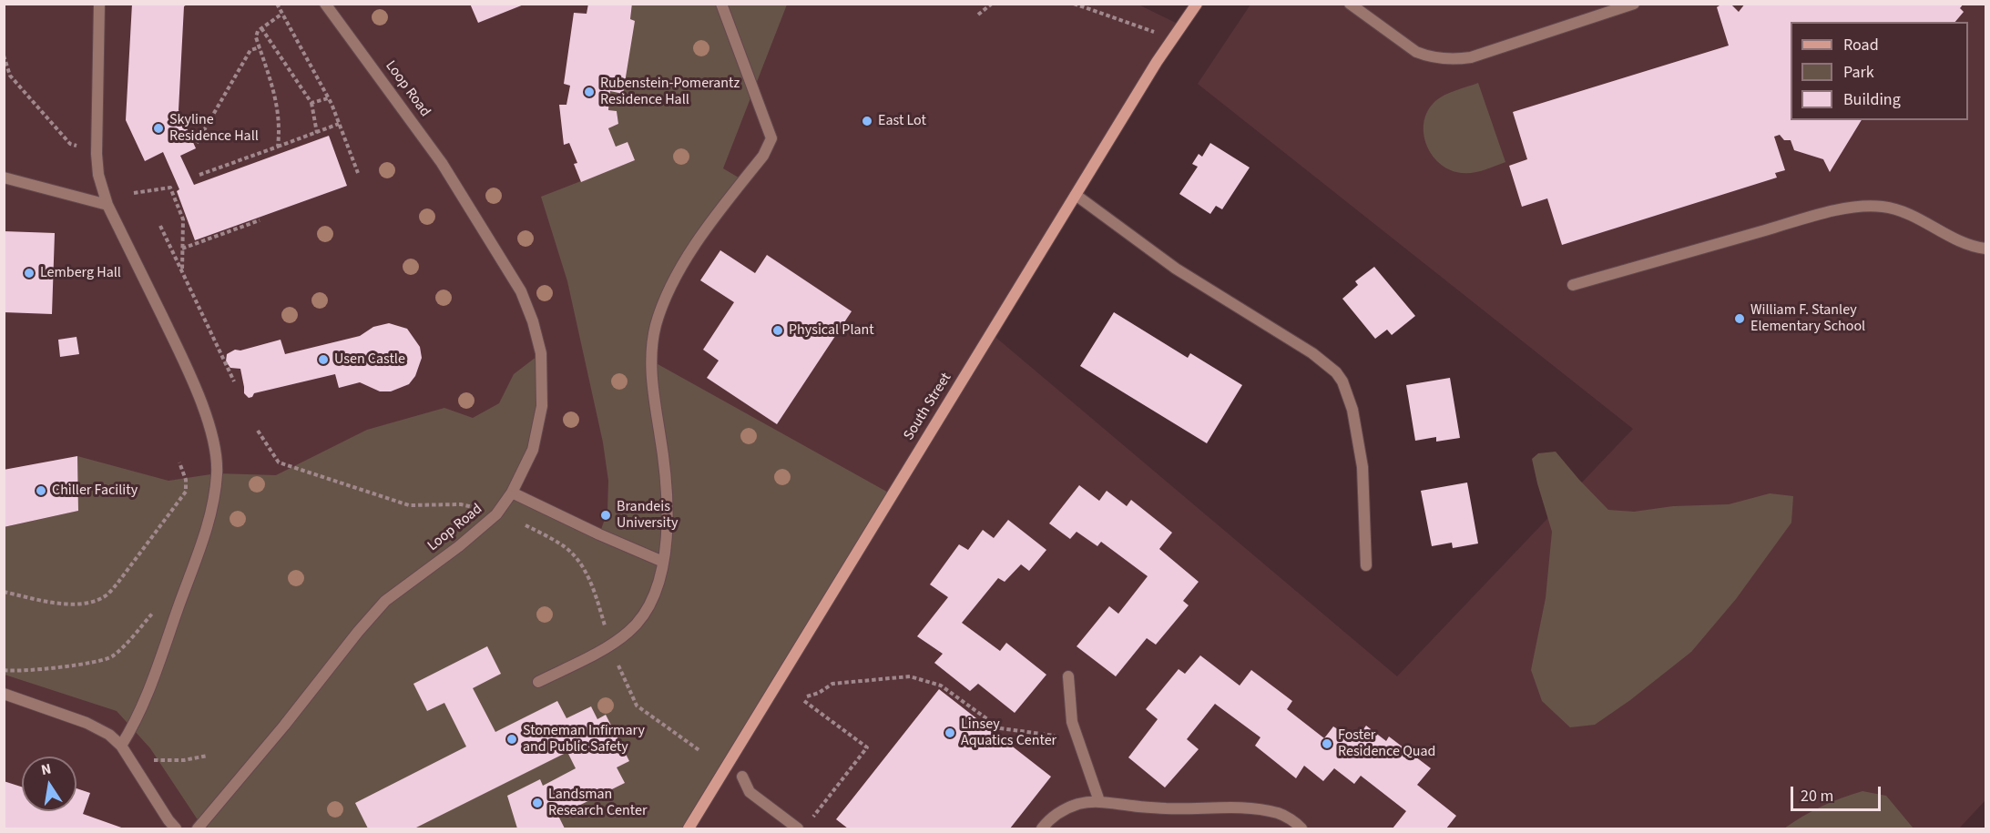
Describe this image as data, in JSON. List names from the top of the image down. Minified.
{"streets":{"main road":["South Street"],"lane":["Loop Road"]},"places":["Rubenstein-Pomerantz Residence Hall","East Lot","Skyline Residence Hall","Lemberg Hall","William F. Stanley Elementary School","Physical Plant","Usen Castle","Chiller Facility","Brandeis University","Linsey Aquatics Center","Stoneman Infirmary and Public Safety","Foster Residence Quad","Landsman Research Center"],"legend":["Road","Park","Building"],"scale_bar":"20 m","north":"top"}
